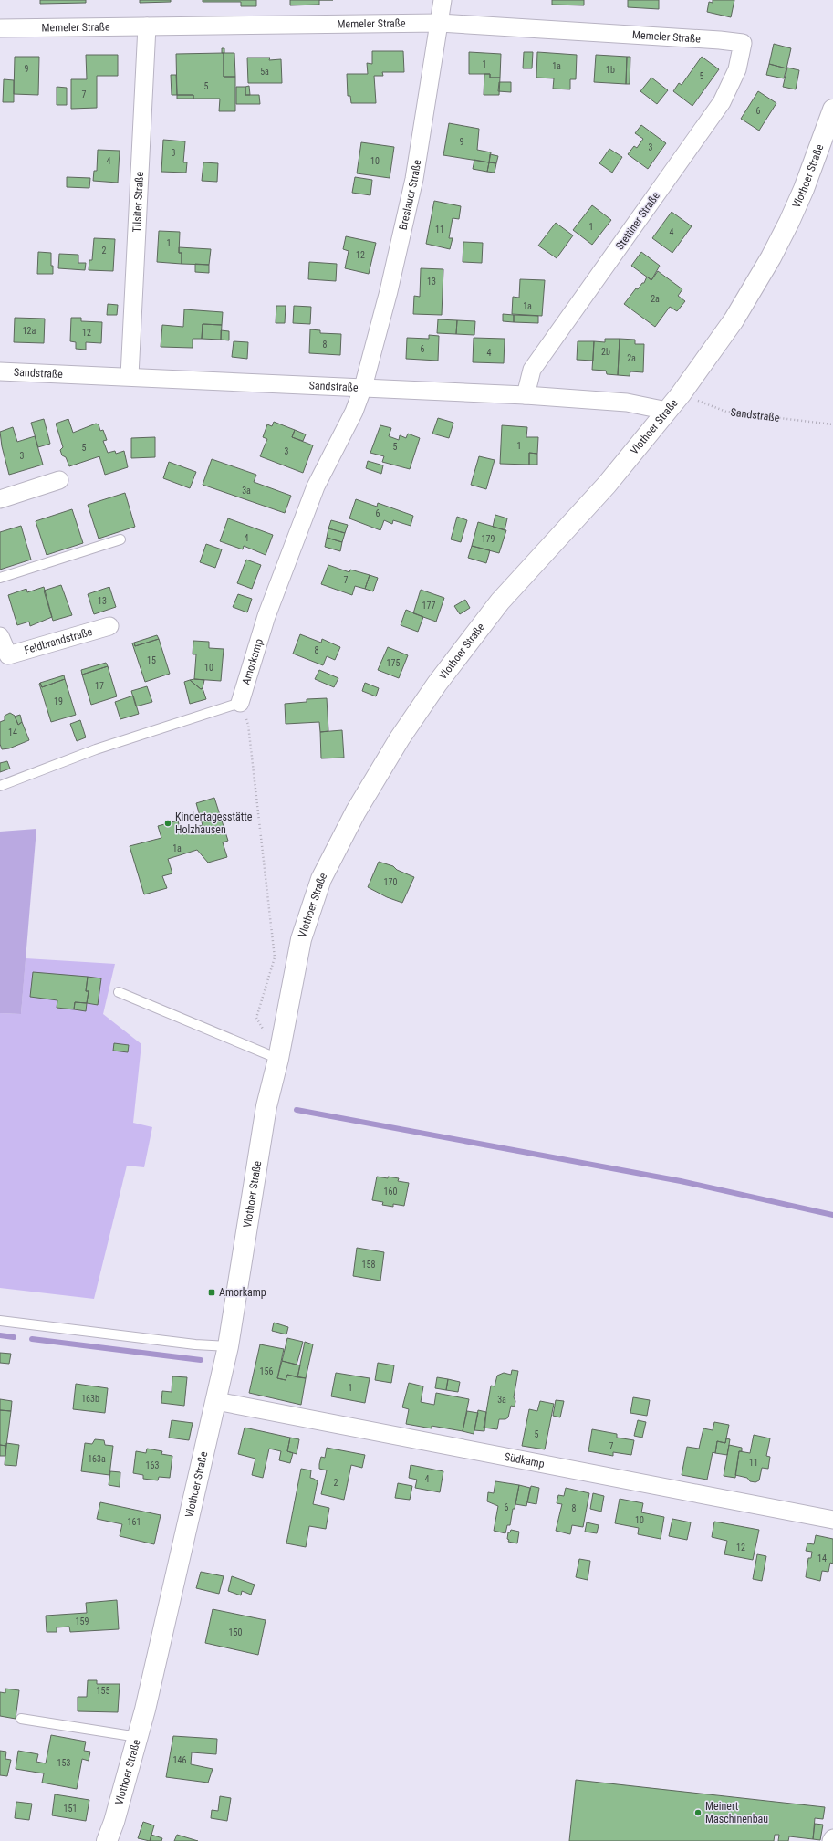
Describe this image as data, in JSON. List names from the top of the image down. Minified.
{"streets":{"street":["Memeler Straße","Vlothoer Straße","Breslauer Straße","Tilsiter Straße","Stettiner Straße","Sandstraße","Feldbrandstraße","Amorkamp","Südkamp"]},"crossings":[["Memeler Straße","Breslauer Straße"],["Memeler Straße","Tilsiter Straße"],["Memeler Straße","Stettiner Straße"],["Vlothoer Straße","Sandstraße"],["Vlothoer Straße","Südkamp"],["Breslauer Straße","Sandstraße"],["Breslauer Straße","Amorkamp"],["Tilsiter Straße","Sandstraße"],["Stettiner Straße","Sandstraße"],["Sandstraße","Amorkamp"]],"places":{"other":["Kindertagesstätte Holzhausen","Meinert Maschinenbau"],"transit":["Amorkamp"]},"house_numbers":["1","1a","9","1b","5a","5","5","7","6","9","3","3","4","10","1","11","4","1","2","12","13","2a","1a","12a","12","8","6","2b","4","2a","1","5","5","3","3","3a","6","4","179","7","13","177","8","15","175","10","17","19","14","1a","170","160","158","156","1","163b","3a","5","7","163a","11","163","4","2","6","8","10","161","12","14","159","150","155","146","153","151"]}
